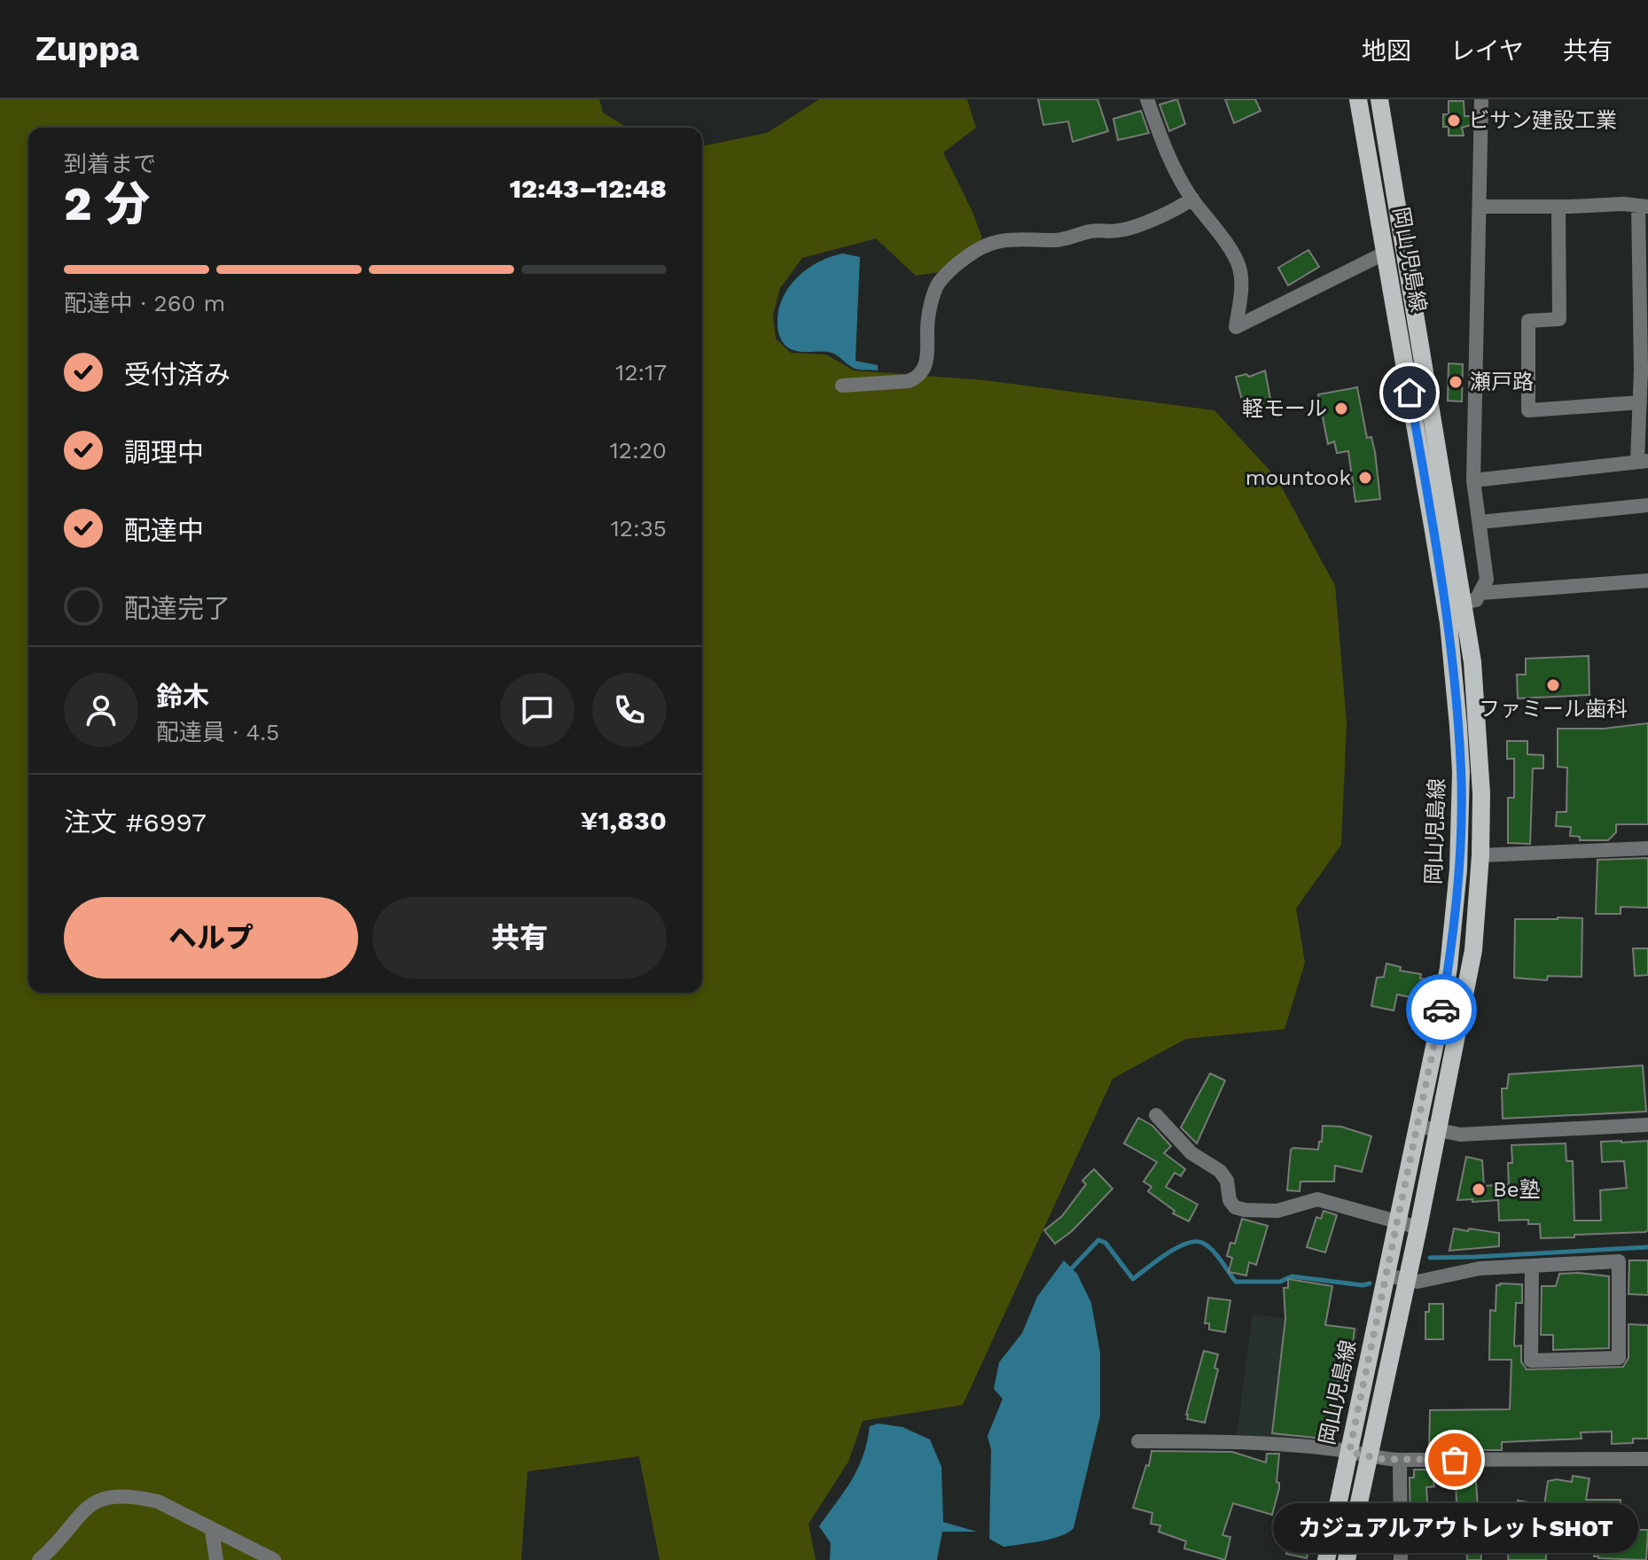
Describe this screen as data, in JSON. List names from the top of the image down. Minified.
{"streets":{"main road":["岡山児島線"]},"places":["ビサン建設工業","瀬戸路","軽モール","mountook","ファミール歯科","Be塾","カジュアルアウトレットSHOT"],"page":{"header":"Zuppa","nav":["地図","レイヤ","共有"],"heading":["2 分","到着まで","12:43–12:48"],"panel":["鈴木","配達員 · 4.5","注文 #6997","¥1,830"],"bar":"配達中 · 260 m","list":[["受付済み","12:17"],["調理中","12:20"],["配達中","12:35"],"配達完了"],"buttons":["ヘルプ","共有"],"bubble":"カジュアルアウトレットSHOT"}}
